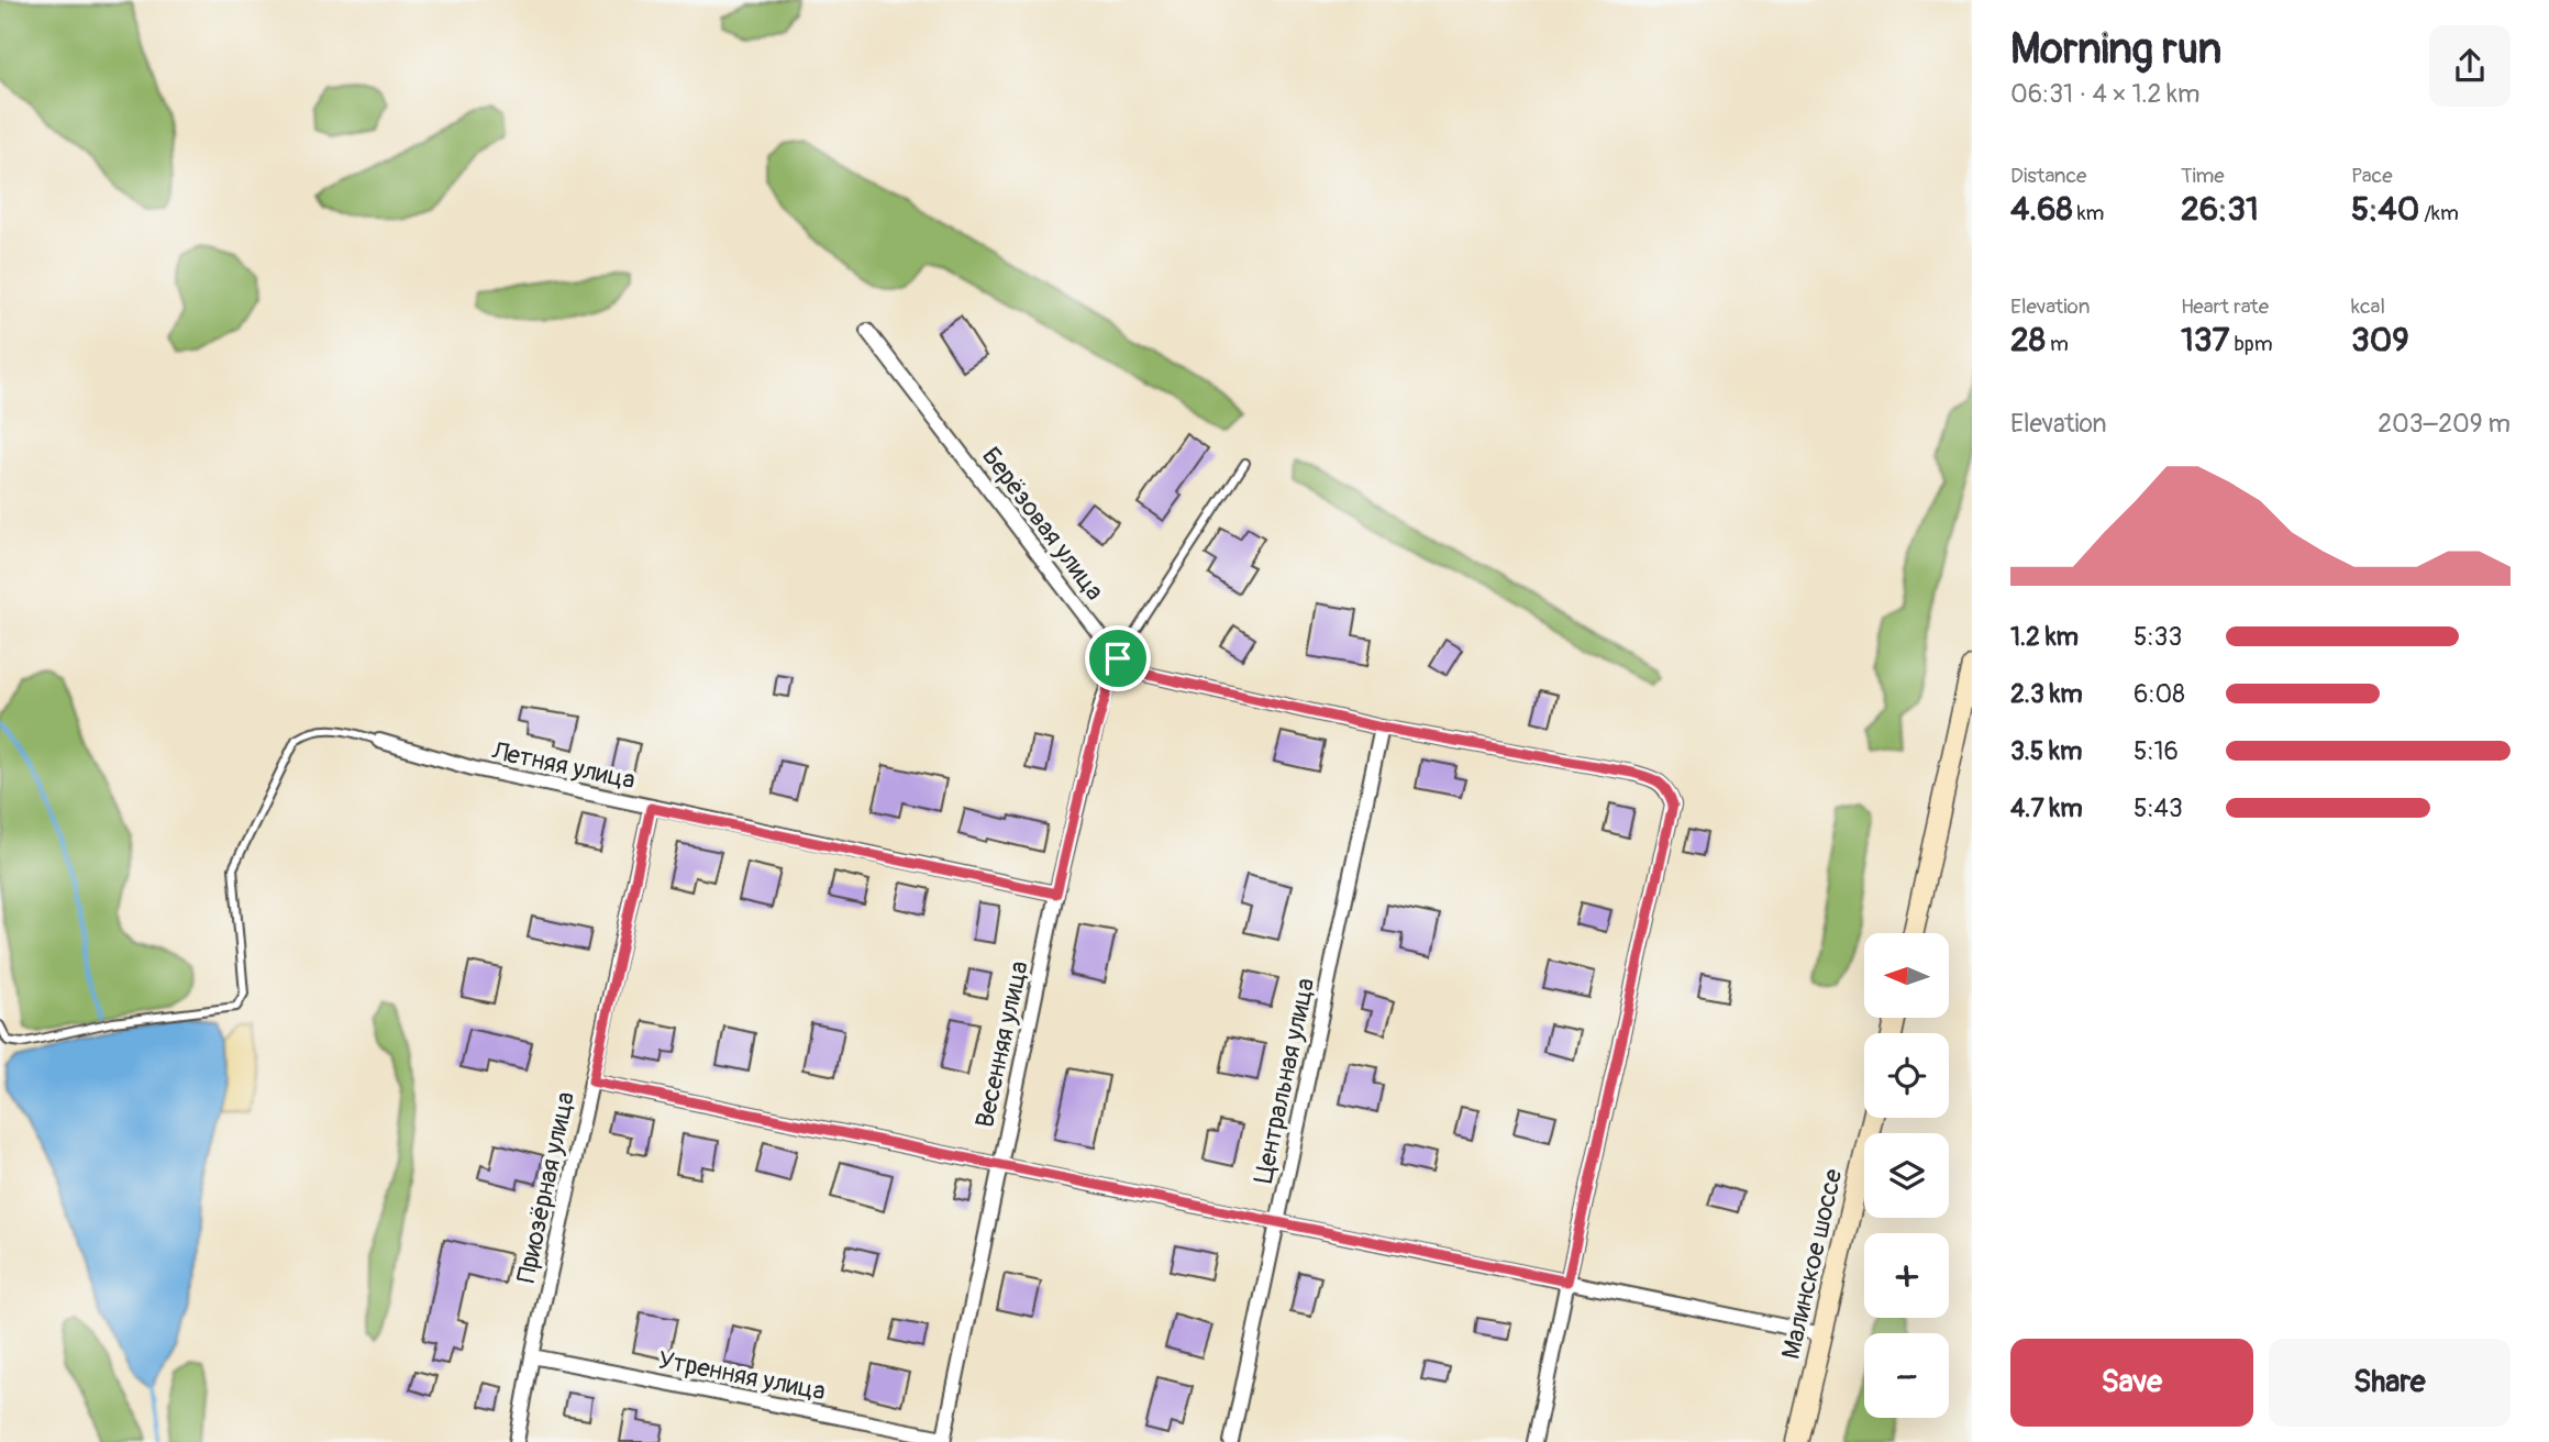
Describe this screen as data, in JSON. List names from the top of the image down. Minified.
{"streets":{"main road":["Малинское шоссе"],"street":["Берёзовая улица","Летняя улица","Весенняя улица","Центральная улица","Приозёрная улица","Утренняя улица"]},"crossings":[["Берёзовая улица","Весенняя улица"],["Берёзовая улица","Центральная улица"],["Летняя улица","Весенняя улица"],["Летняя улица","Приозёрная улица"],["Весенняя улица","Утренняя улица"],["Приозёрная улица","Утренняя улица"]],"north":"left","page":{"heading":["Morning run","06:31 · 4 × 1.2 km"],"stats":[["Distance","4.68 km"],["Time","26:31"],["Pace","5:40 /km"],["Elevation","28 m"],["Heart rate","137 bpm"],["kcal","309"]],"chart":["Elevation","203–209 m"],"list":[{"name":"1.2 km","note":"5:33"},{"name":"2.3 km","note":"6:08"},{"name":"3.5 km","note":"5:16"},{"name":"4.7 km","note":"5:43"}],"map_buttons":["+","−"],"buttons":["Save","Share"]}}
